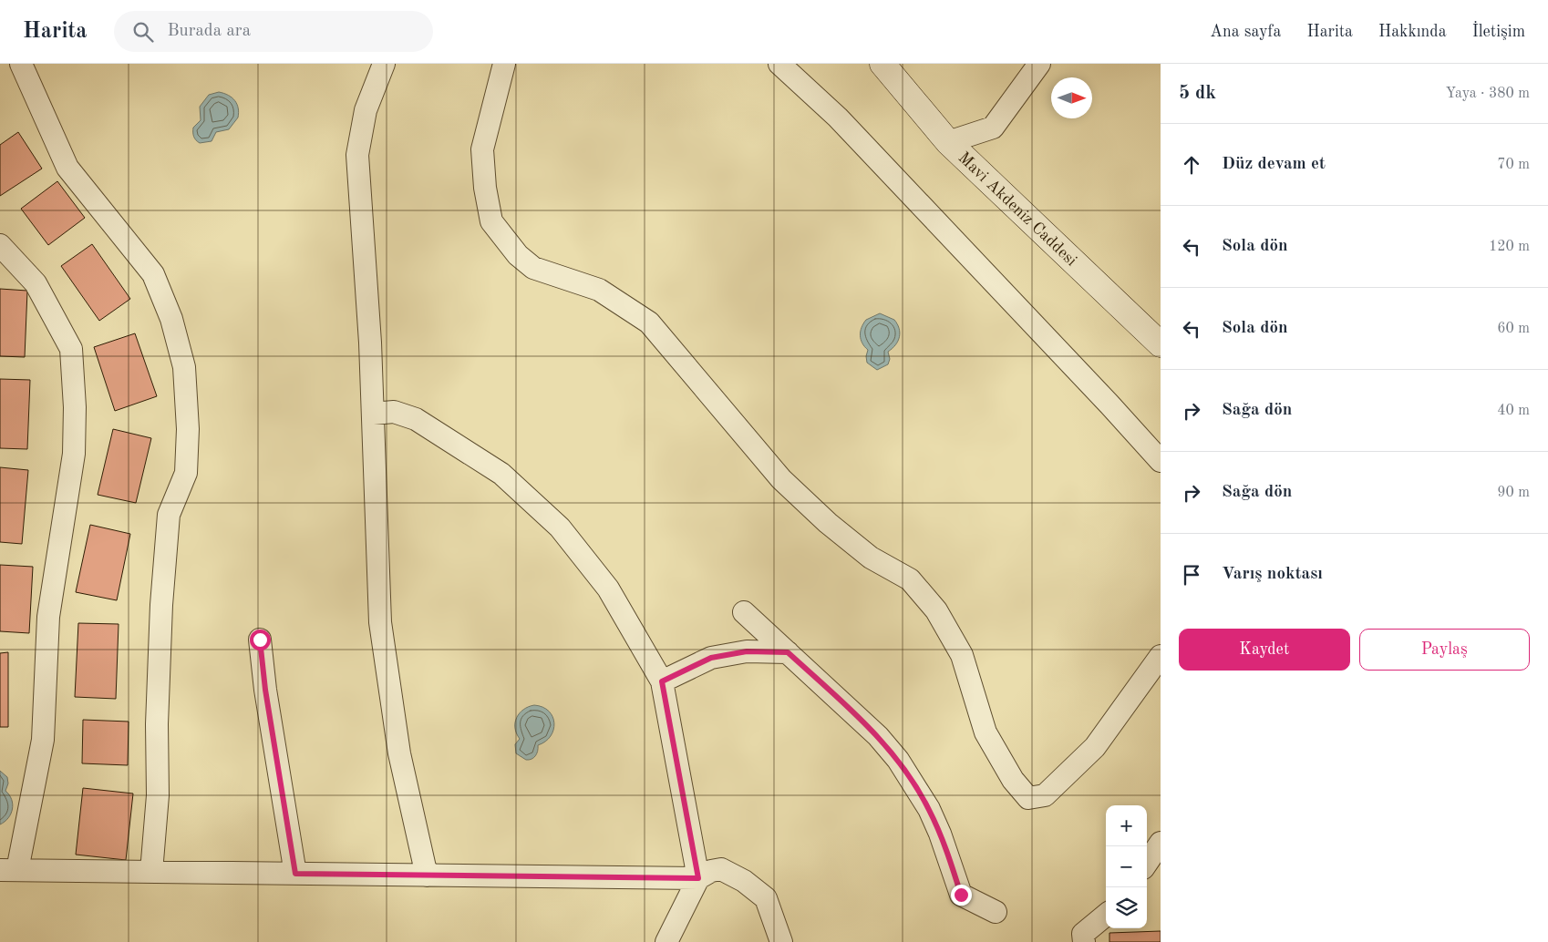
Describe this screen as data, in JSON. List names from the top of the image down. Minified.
{"streets":{"street":["Mavi Akdeniz Caddesi"]},"north":"right","page":{"header":"Harita","search":"Burada ara","nav":["Ana sayfa","Harita","Hakkında","İletişim"],"heading":["5 dk","Yaya · 380 m"],"list":[["Düz devam et","70 m"],["Sola dön","120 m"],["Sola dön","60 m"],["Sağa dön","40 m"],["Sağa dön","90 m"],"Varış noktası"],"buttons":["Kaydet","Paylaş"],"map_buttons":["+","−"]}}
